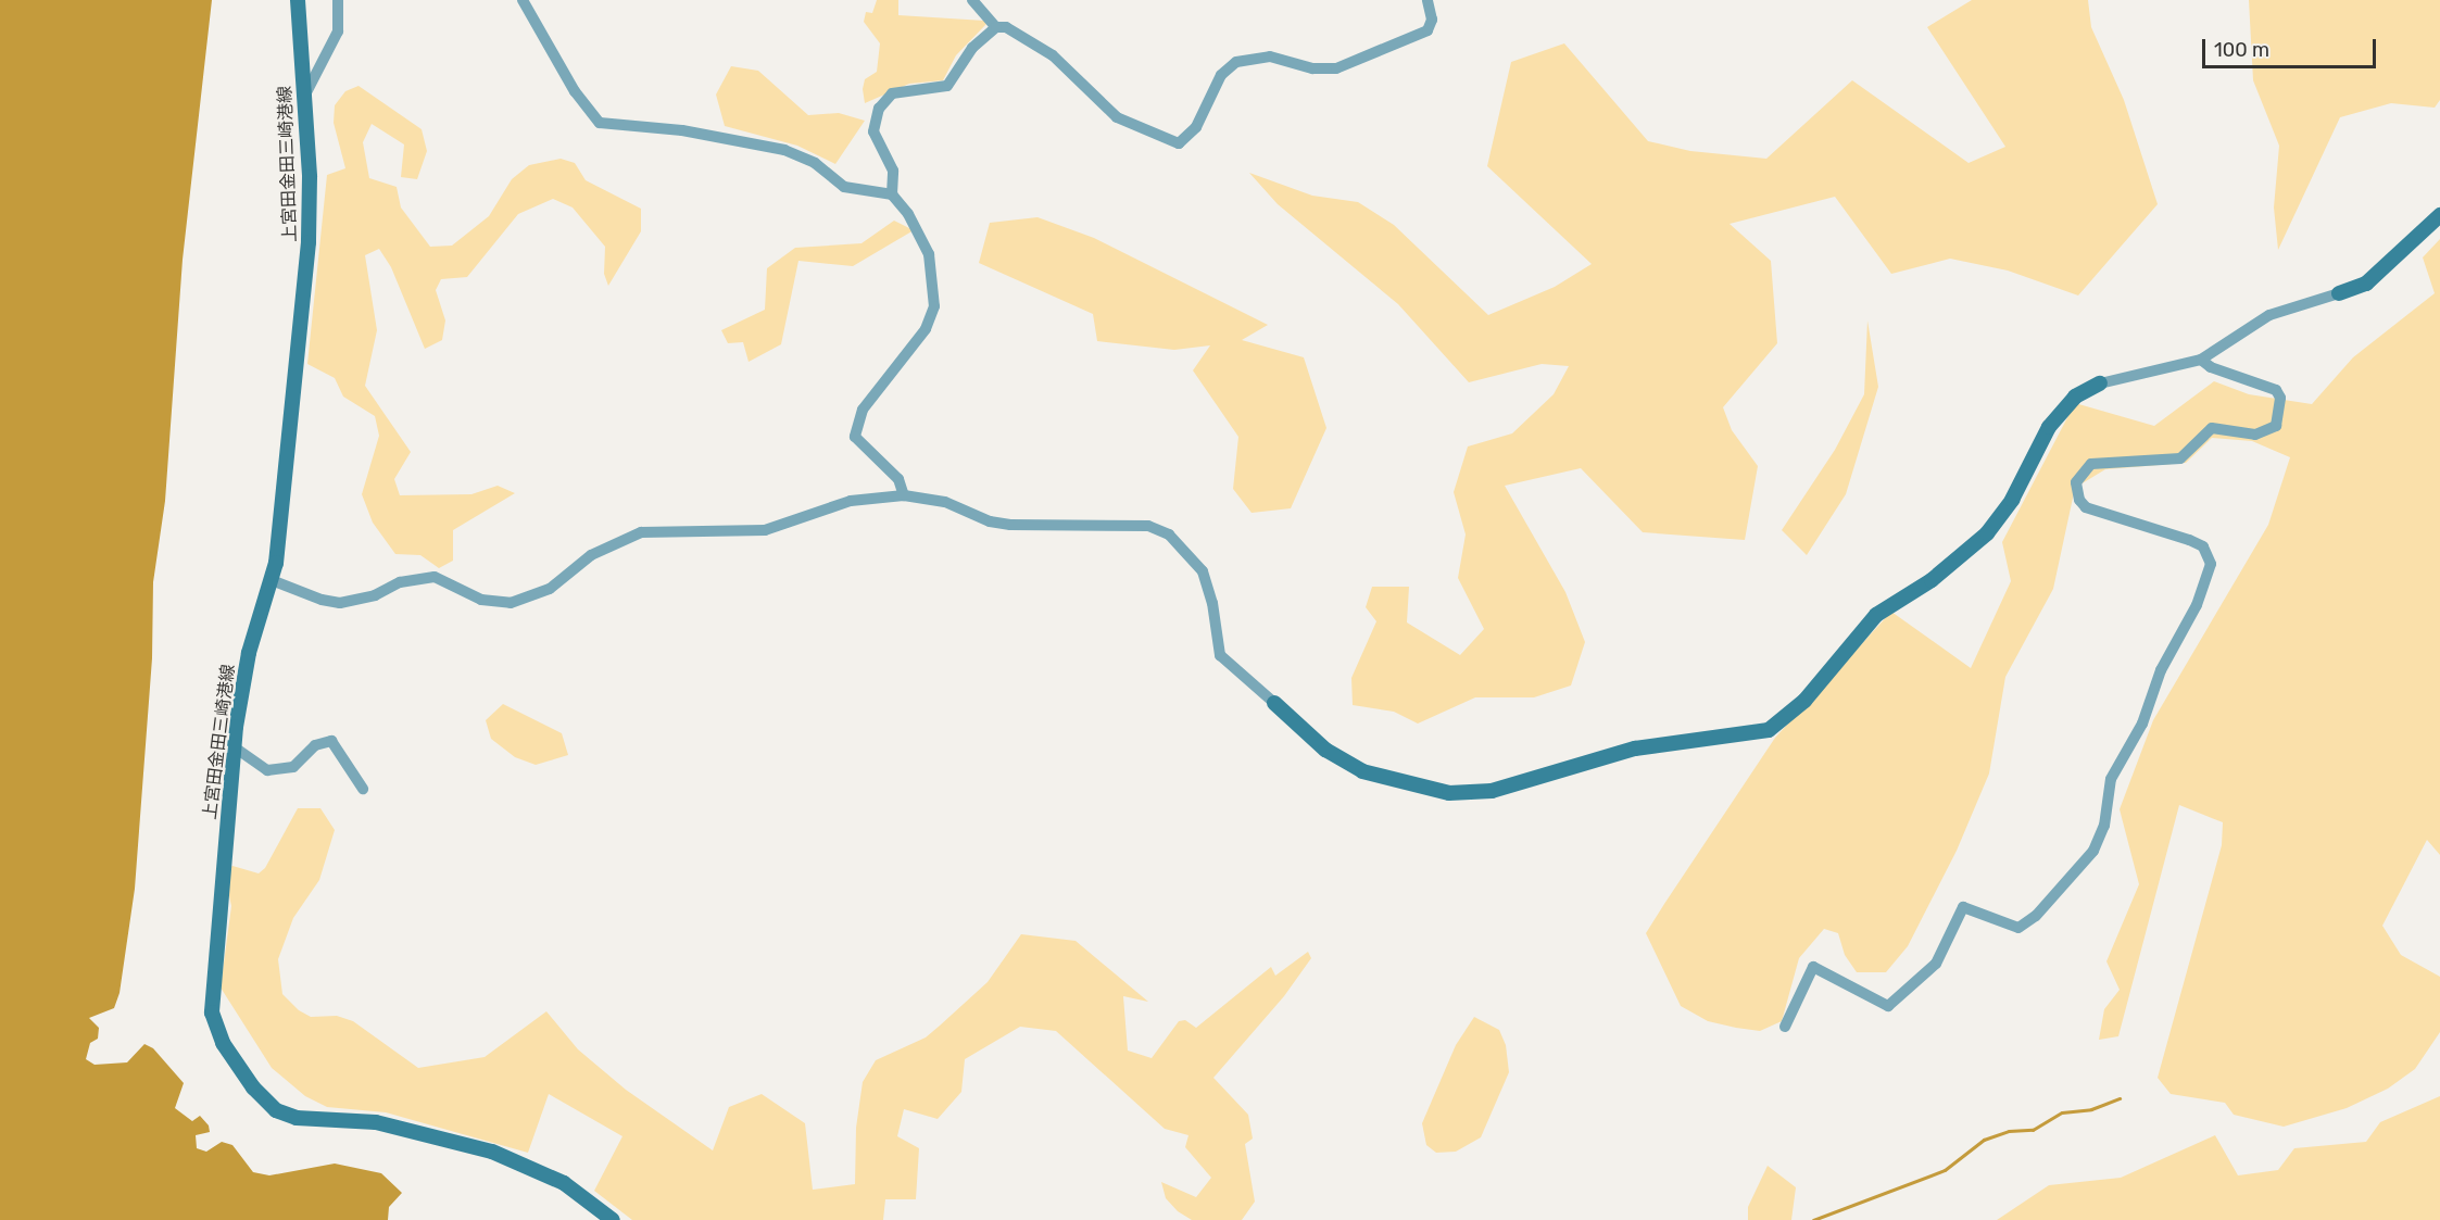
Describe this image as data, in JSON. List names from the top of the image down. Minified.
{"streets":{"main road":["上宮田金田三崎港線"]},"scale_bar":"100 m"}
